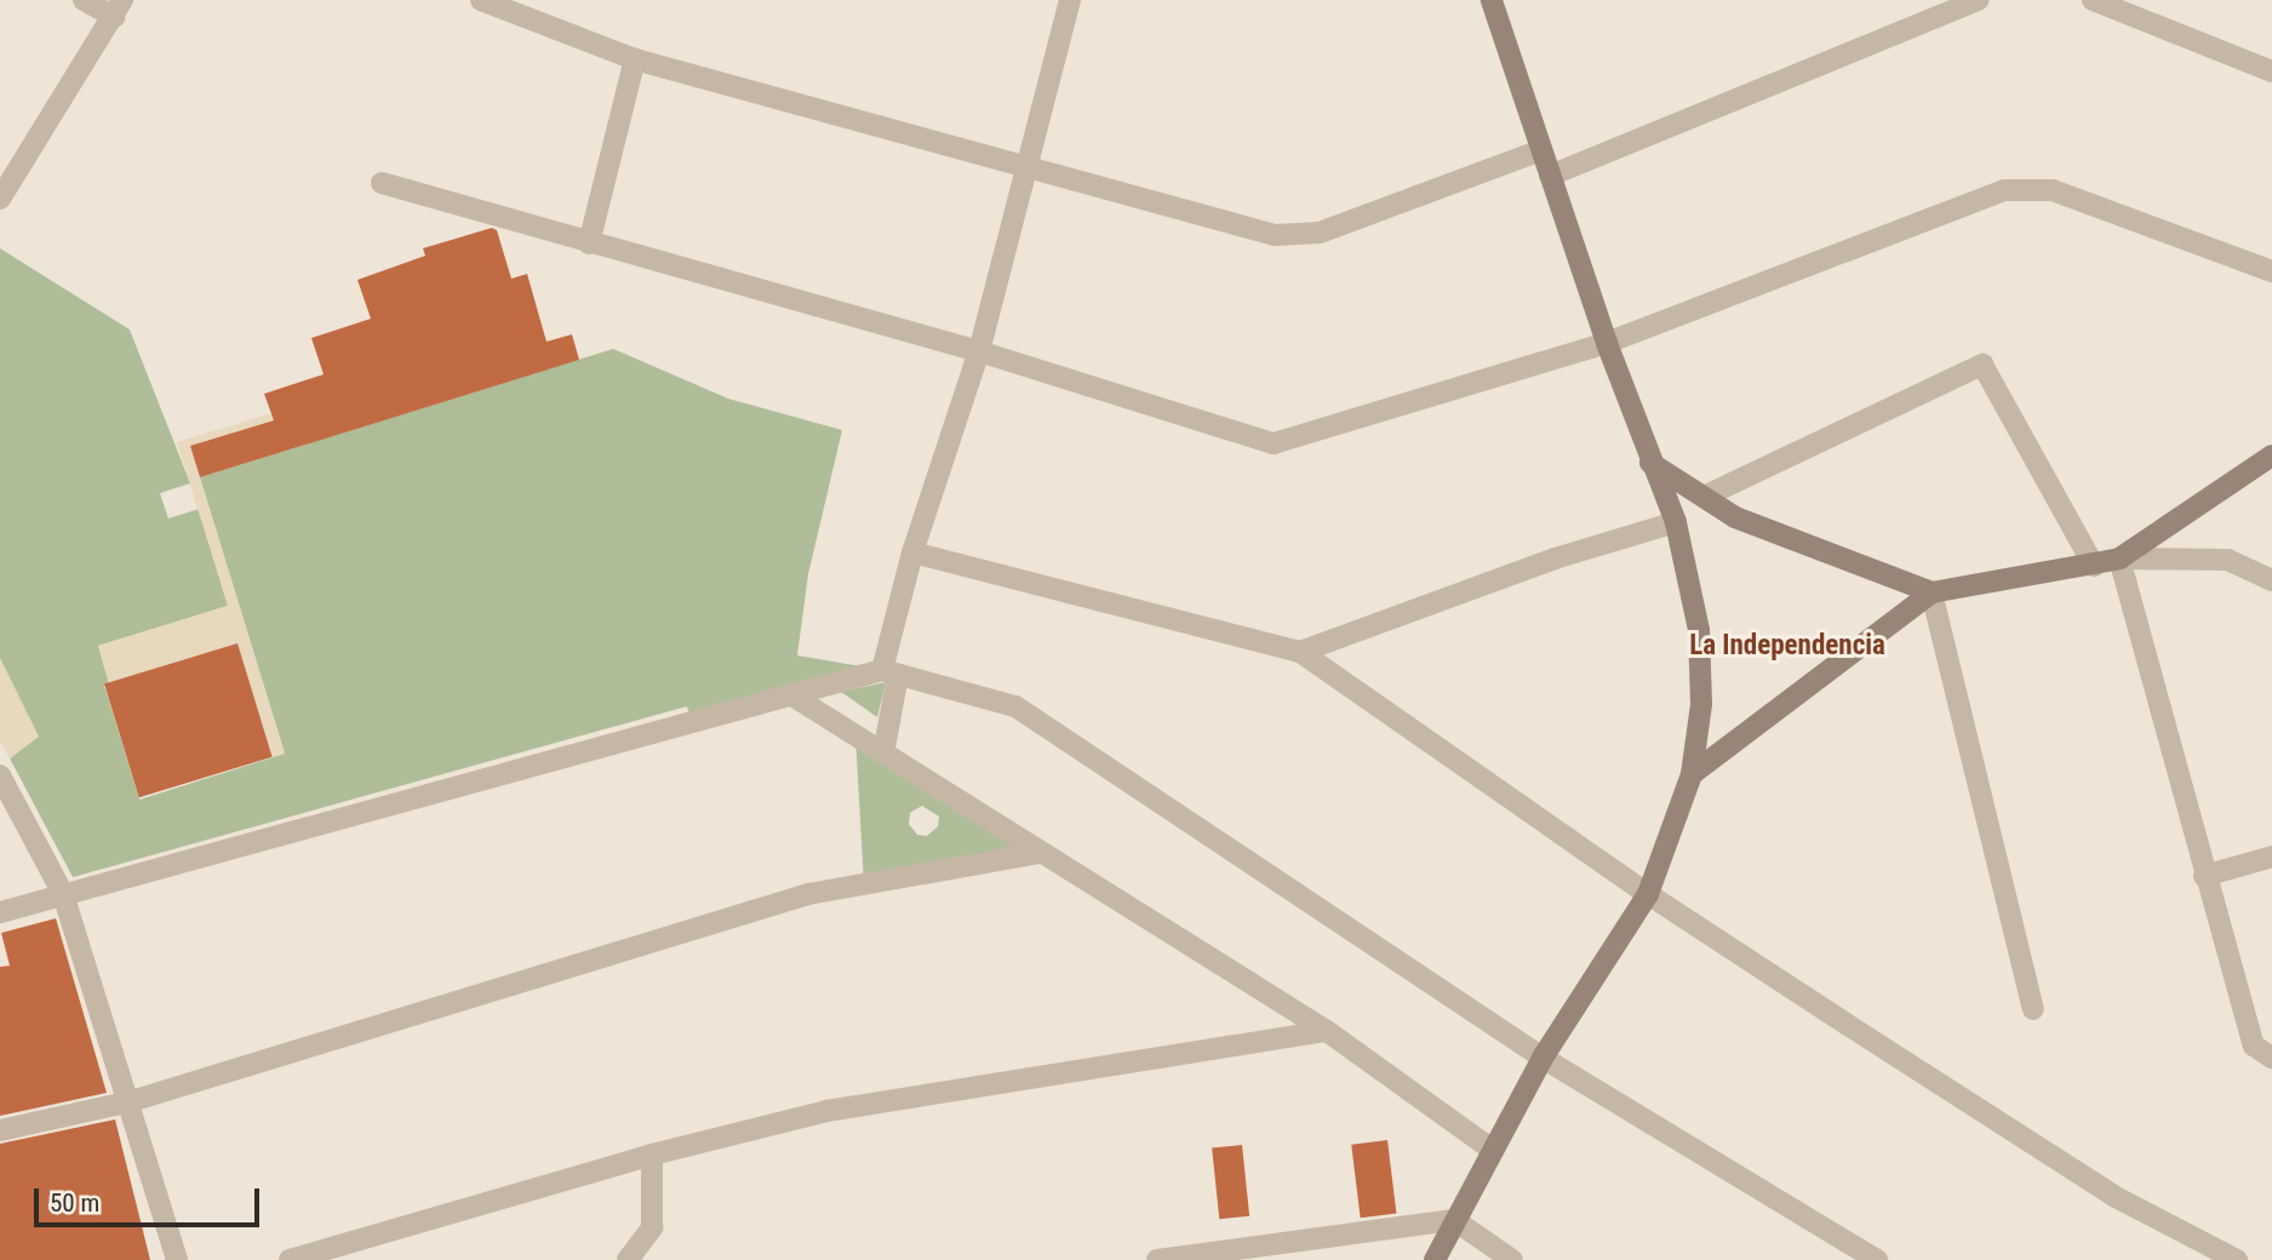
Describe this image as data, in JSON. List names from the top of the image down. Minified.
{"districts":["La Independencia"],"scale_bar":"50 m"}
